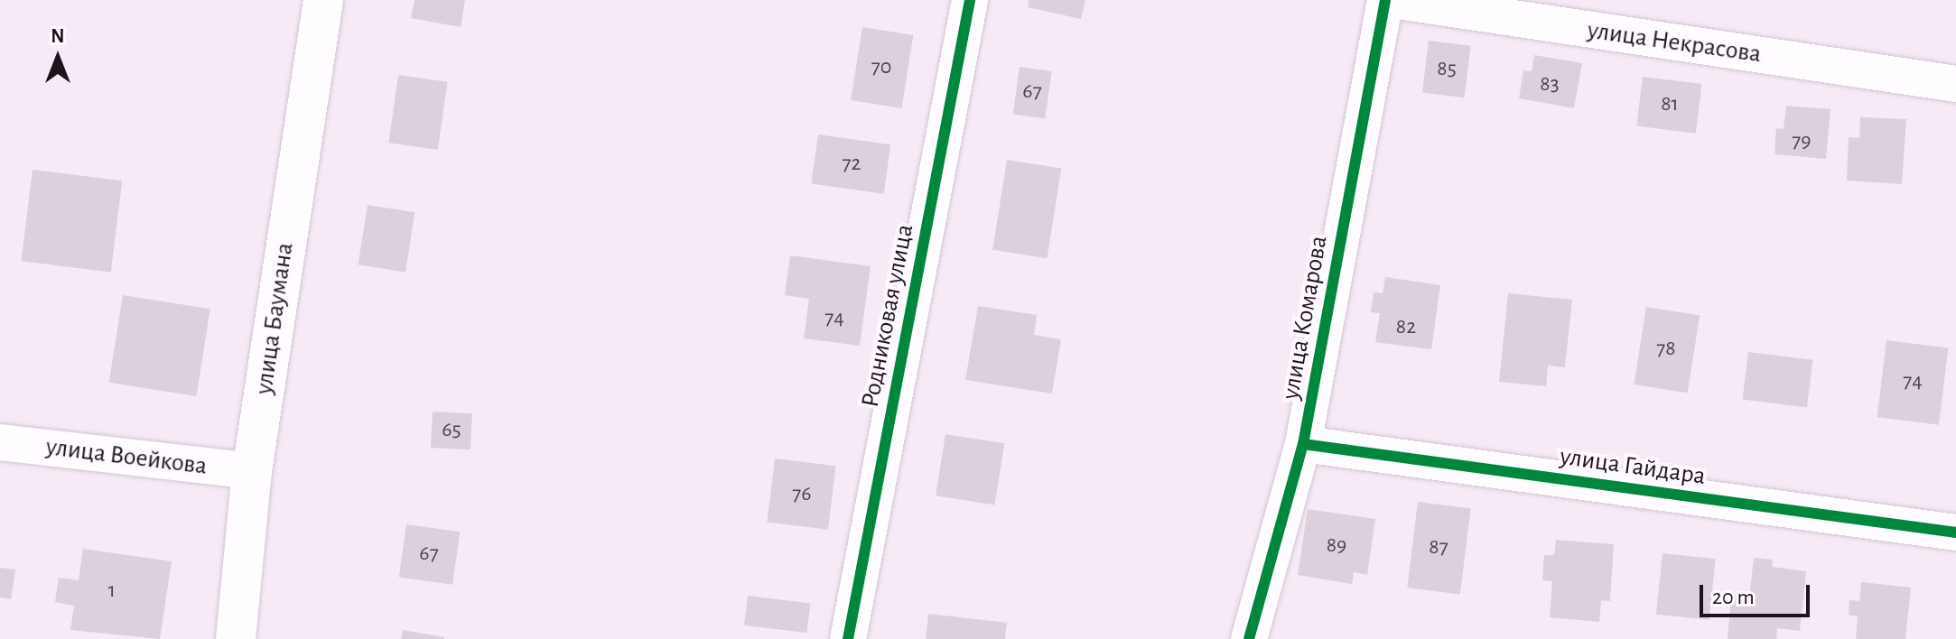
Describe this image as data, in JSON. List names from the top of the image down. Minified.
{"streets":{"street":["улица Некрасова","Родниковая улица","улица Комарова","улица Баумана","улица Воейкова","улица Гайдара"]},"crossings":[["улица Комарова","улица Гайдара"],["улица Баумана","улица Воейкова"]],"house_numbers":["70","85","83","67","81","79","72","74","82","78","74","65","76","89","87","67","1"],"scale_bar":"20 m","north":"top"}
